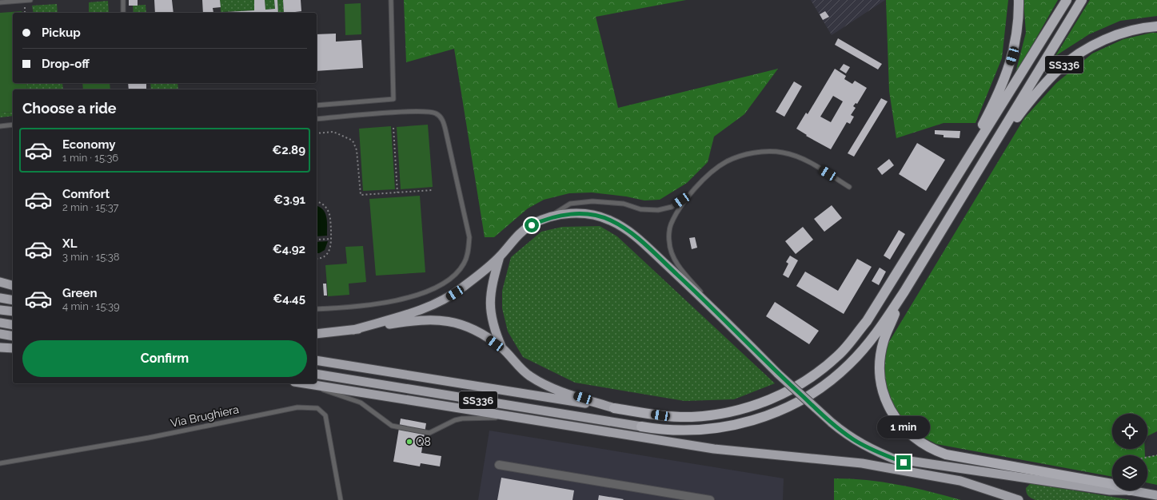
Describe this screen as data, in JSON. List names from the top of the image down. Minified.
{"streets":{"highway":["SS336"],"lane":["Via Brughiera"]},"places":["Q8"],"page":{"banner":["Pickup","Drop-off"],"heading":"Choose a ride","list":[{"name":"Economy","note":"1 min · 15:36","value":"€2.89"},{"name":"Comfort","note":"2 min · 15:37","value":"€3.91"},{"name":"XL","note":"3 min · 15:38","value":"€4.92"},{"name":"Green","note":"4 min · 15:39","value":"€4.45"}],"buttons":"Confirm","bubble":"1 min"}}
